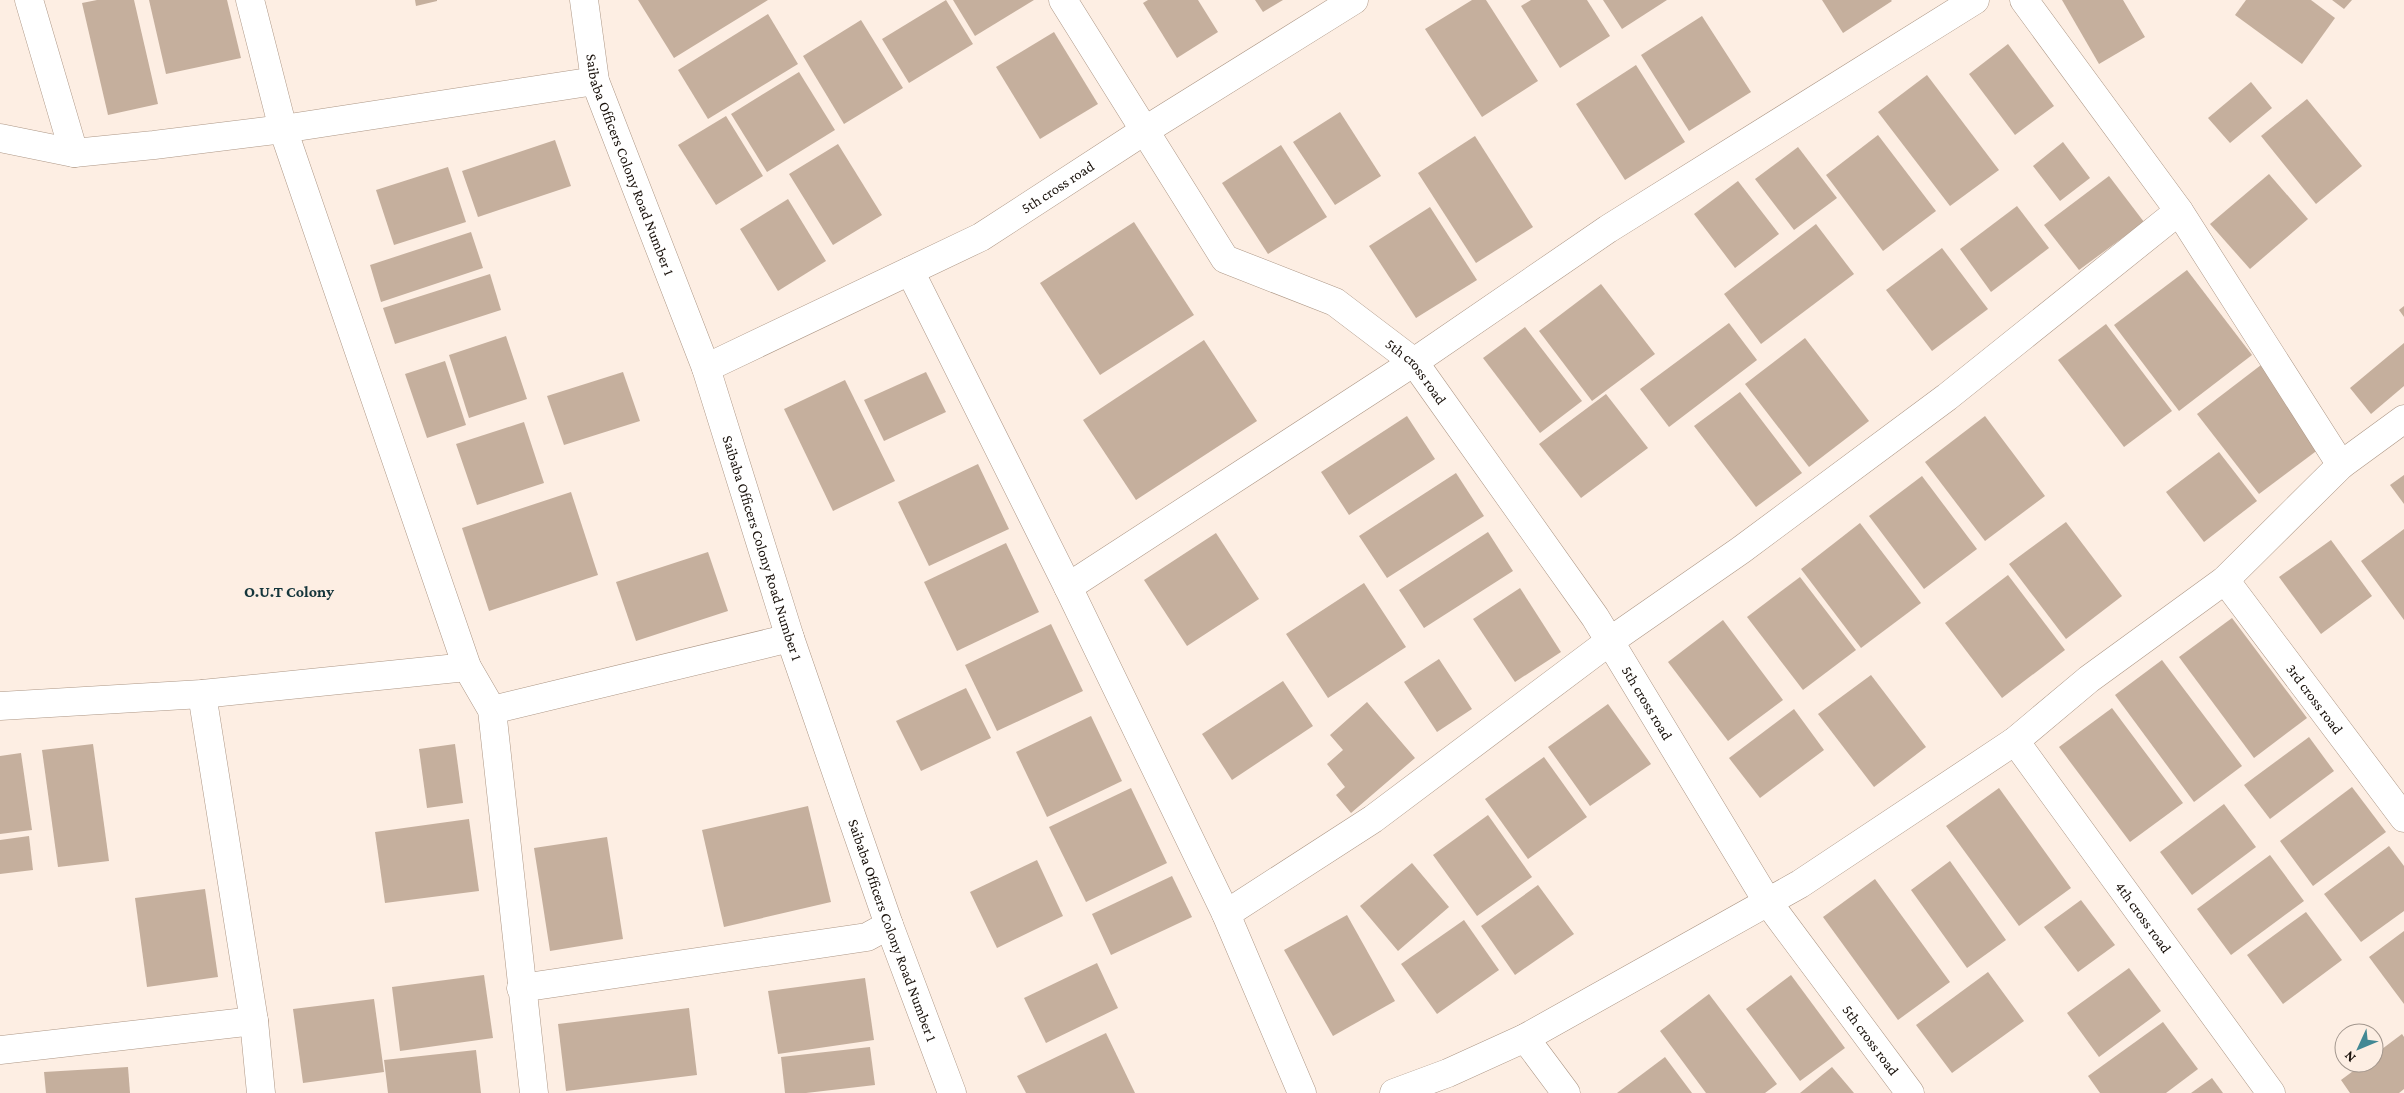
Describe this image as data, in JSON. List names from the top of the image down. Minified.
{"streets":{"street":["Saibaba Officers Colony Road Number 1","5th cross road","3rd cross road","4th cross road"]},"crossings":[["Saibaba Officers Colony Road Number 1","5th cross road"]],"districts":["O.U.T Colony"],"north":"bottom left"}
